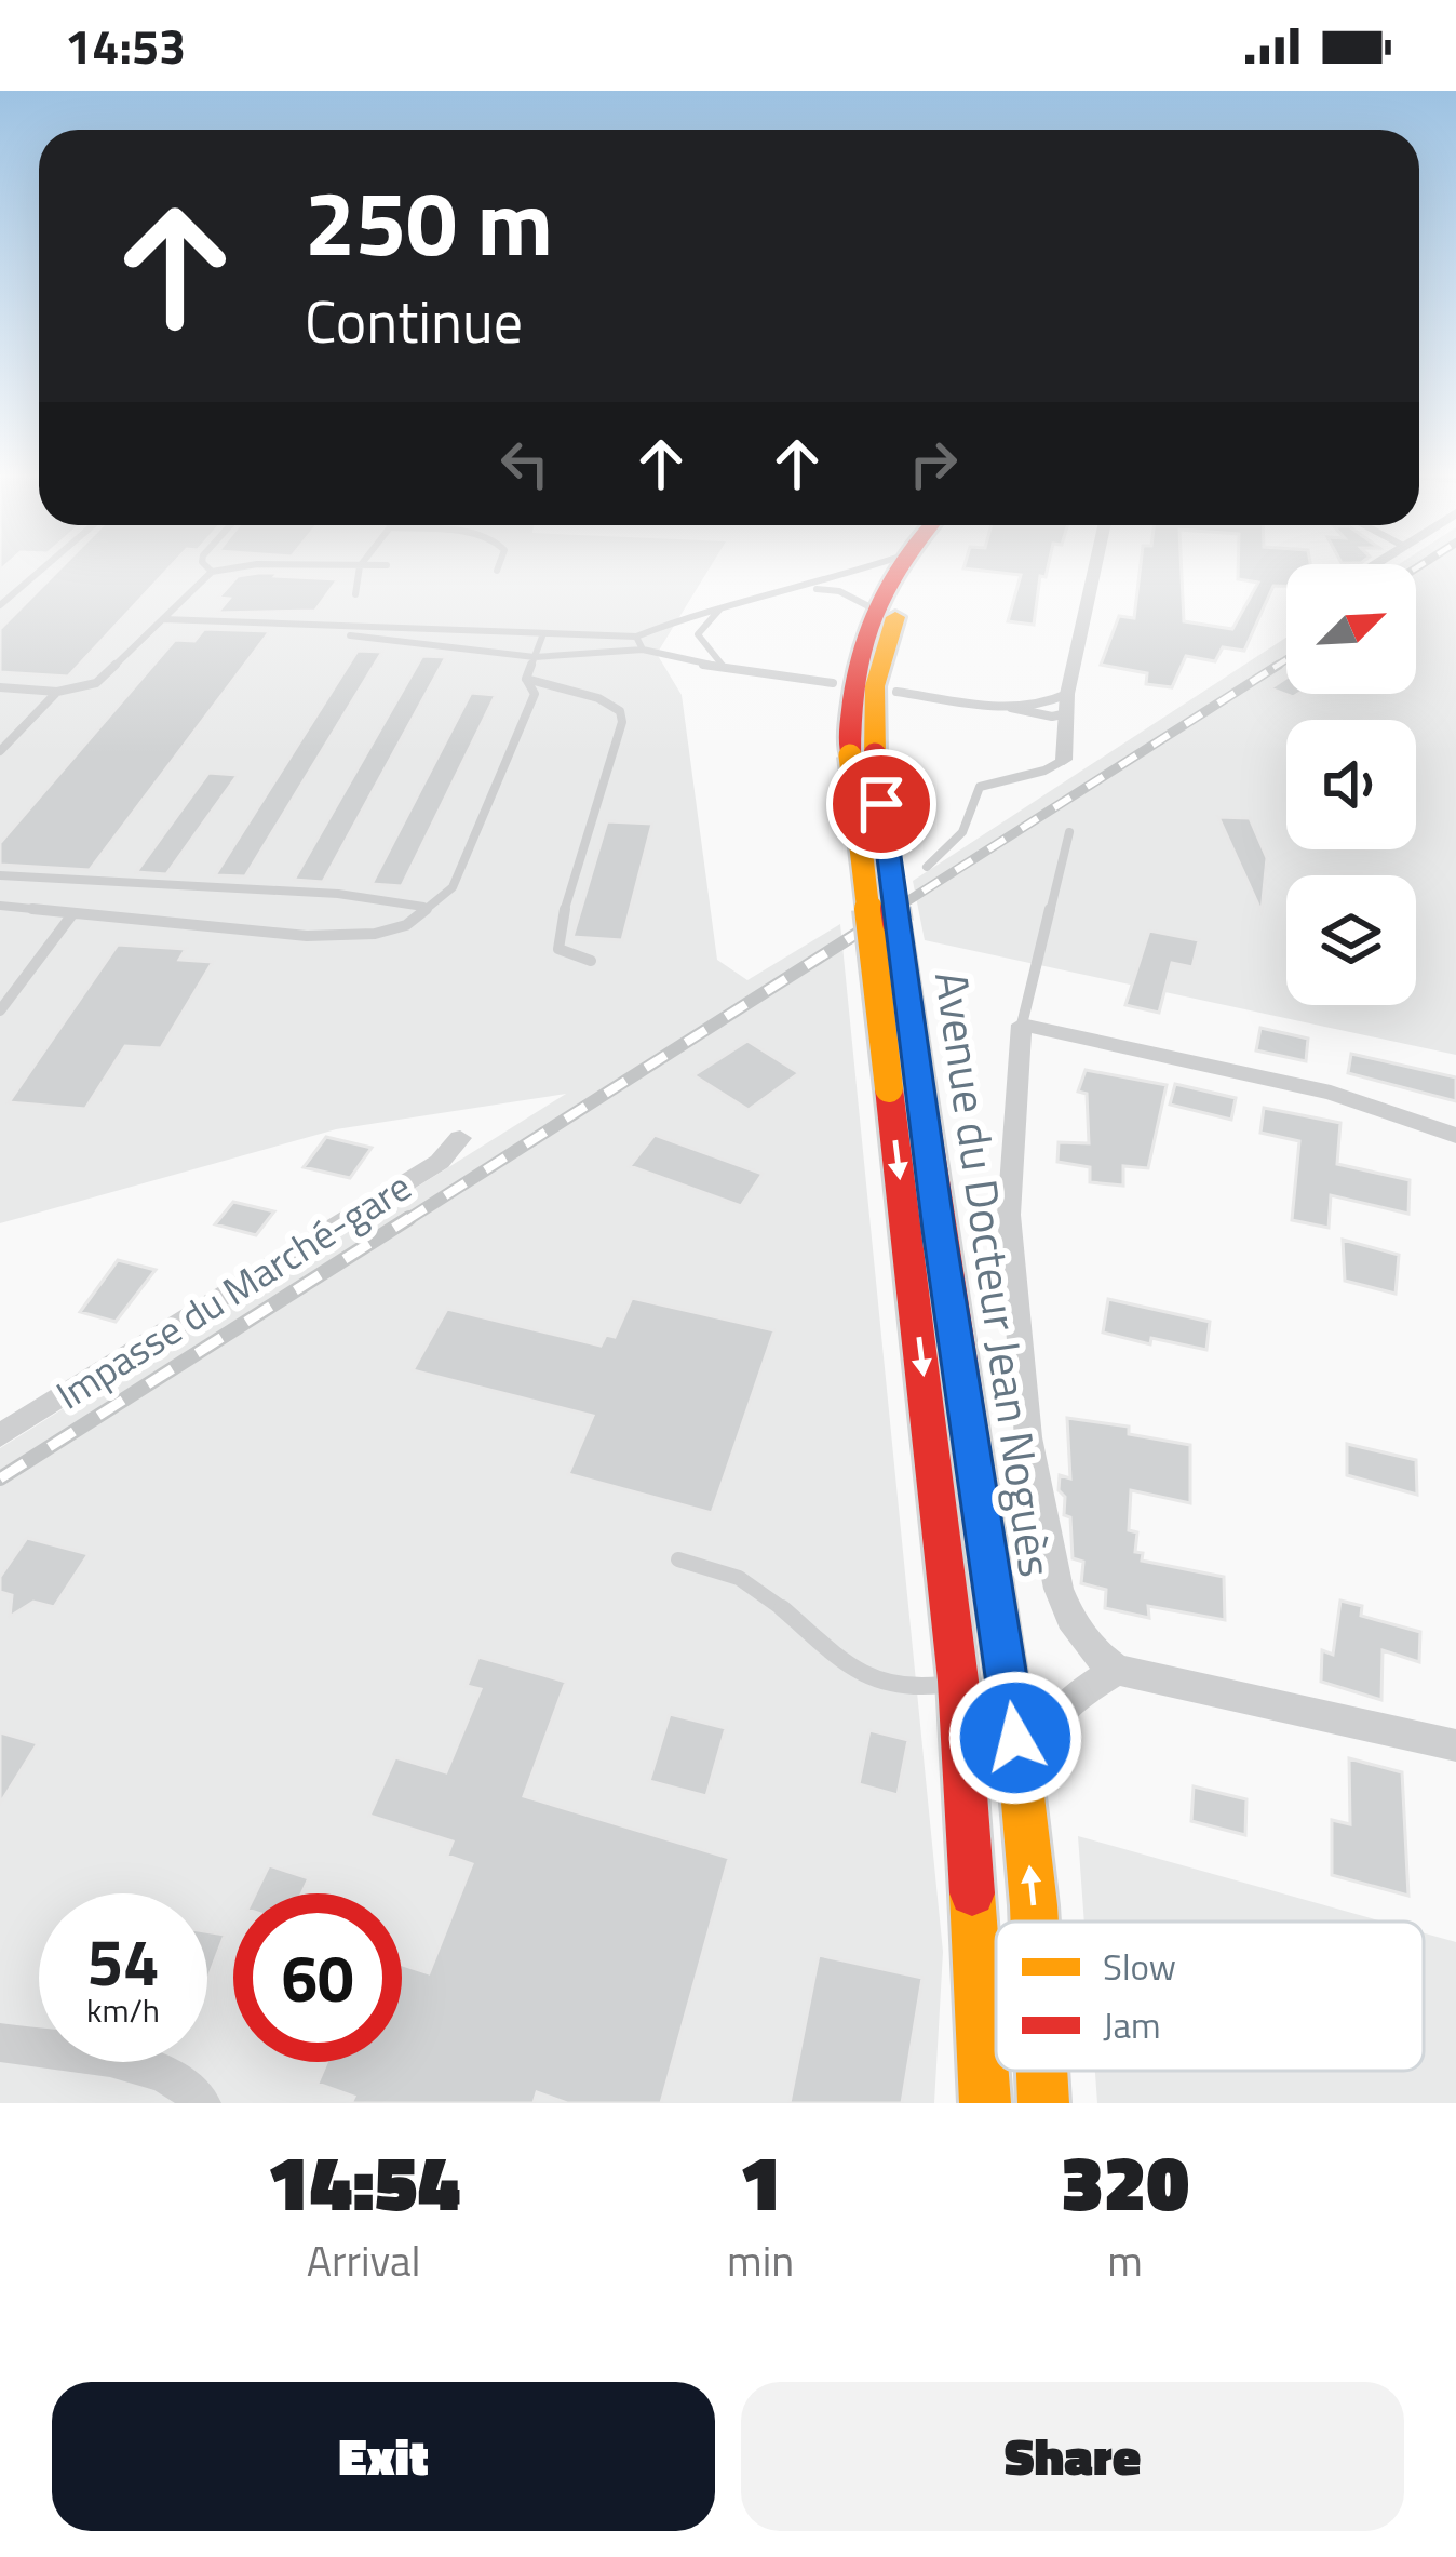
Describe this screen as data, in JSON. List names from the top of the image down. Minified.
{"streets":{"main road":["Avenue du Docteur Jean Noguès"],"street":["Impasse du Marché-gare"]},"legend":["Slow","Jam"],"north":"top right","page":{"status":"14:53","turn":["250 m","Continue"],"speed":"54 km/h","limit":"60","eta":["14:54","Arrival","1","min","320","m"],"buttons":["Exit","Share"]}}
